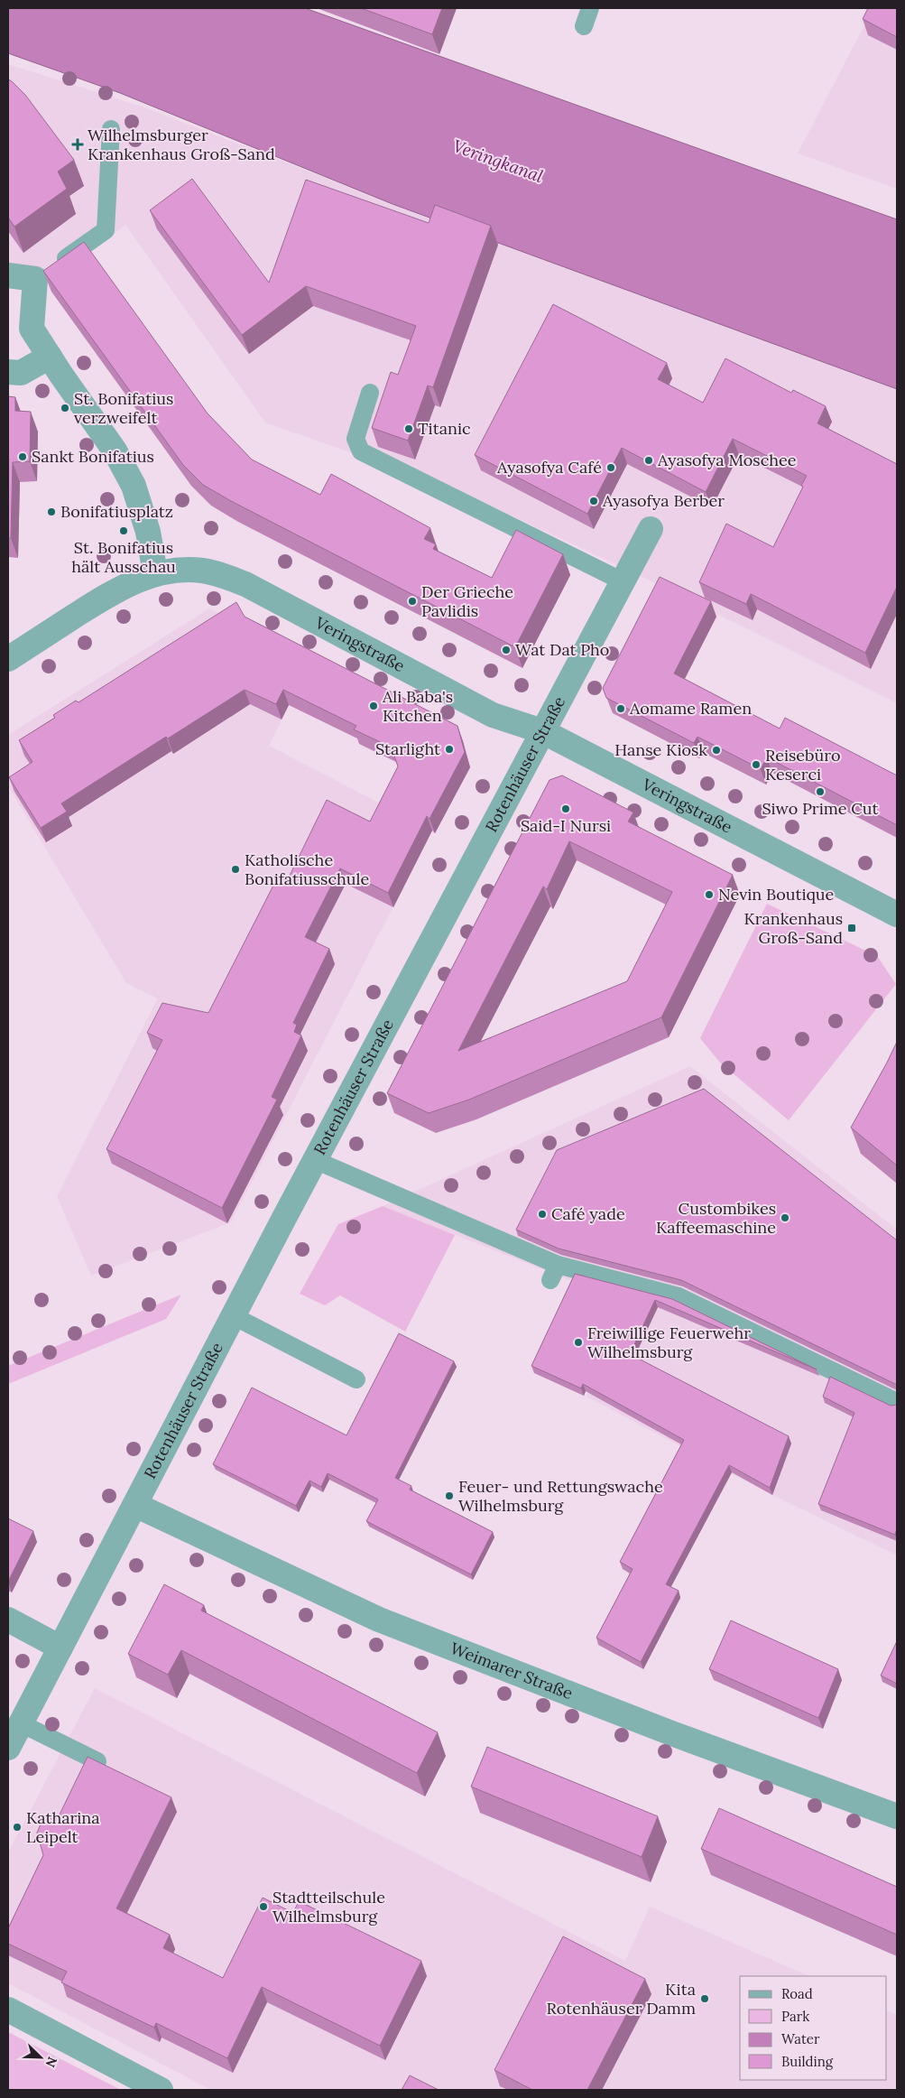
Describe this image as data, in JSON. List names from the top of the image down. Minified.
{"streets":{"street":["Veringstraße","Rotenhäuser Straße","Weimarer Straße"]},"crossings":[["Veringstraße","Rotenhäuser Straße"],["Rotenhäuser Straße","Weimarer Straße"]],"water":["Veringkanal"],"places":{"health":["Wilhelmsburger Krankenhaus Groß-Sand"],"other":["St. Bonifatius verzweifelt","Titanic","Sankt Bonifatius","Ayasofya Moschee","Ayasofya Café","Ayasofya Berber","Bonifatiusplatz","St. Bonifatius hält Ausschau","Der Grieche Pavlidis","Wat Dat Pho","Ali Baba's Kitchen","Aomame Ramen","Starlight","Hanse Kiosk","Reisebüro Keserci","Siwo Prime Cut","Said-I Nursi","Katholische Bonifatiusschule","Nevin Boutique","Café yade","Custombikes Kaffeemaschine","Freiwillige Feuerwehr Wilhelmsburg","Feuer- und Rettungswache Wilhelmsburg","Katharina Leipelt","Stadtteilschule Wilhelmsburg","Kita Rotenhäuser Damm"],"transit":["Krankenhaus Groß-Sand"]},"legend":["Road","Park","Water","Building"],"north":"bottom right"}
